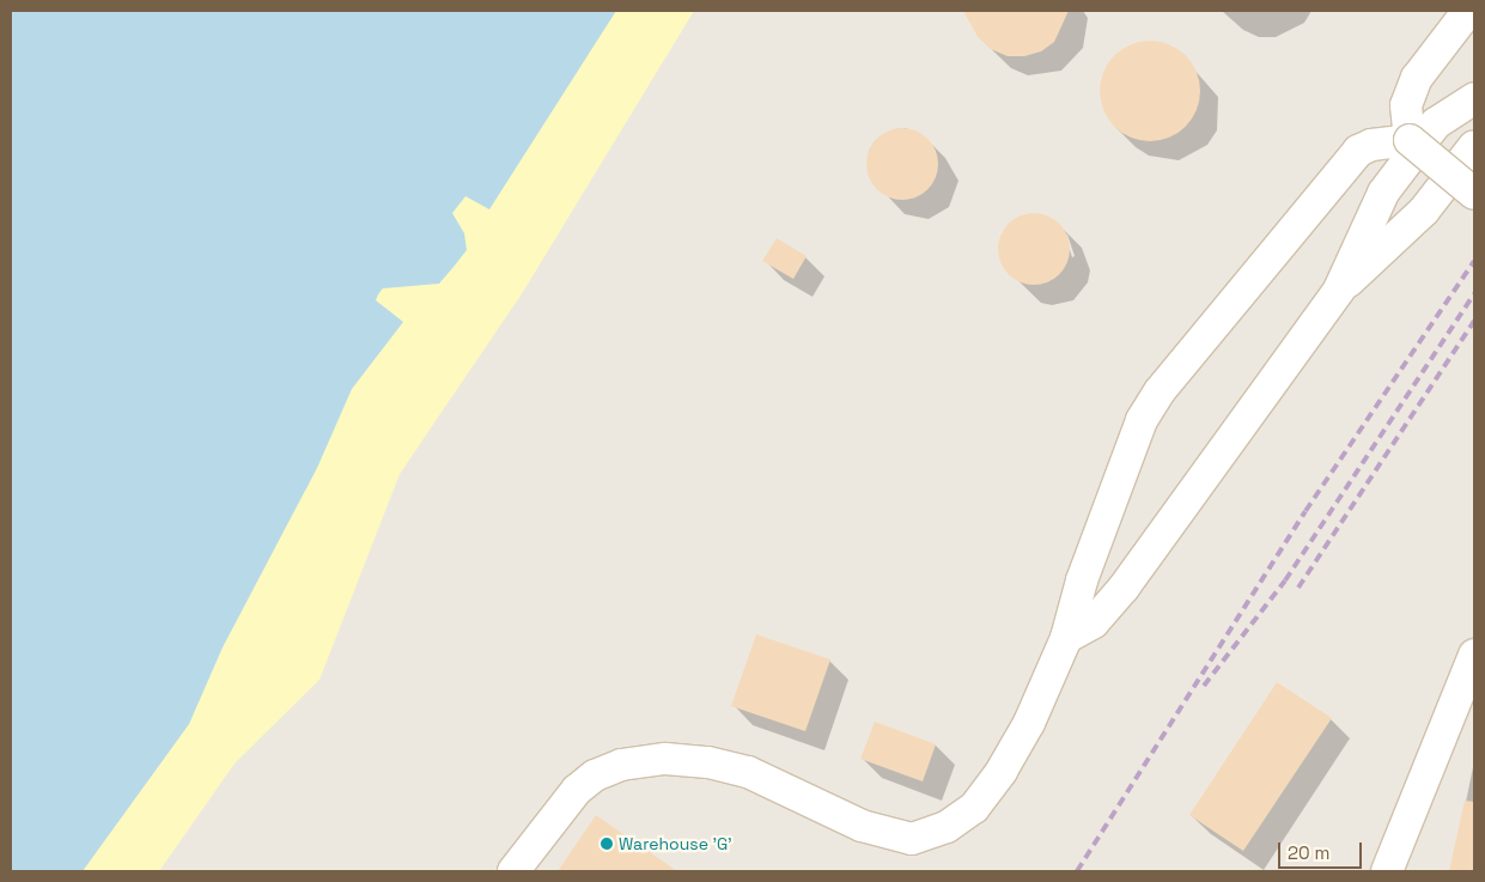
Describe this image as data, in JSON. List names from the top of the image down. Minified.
{"places":["Warehouse 'G'"],"scale_bar":"20 m"}
